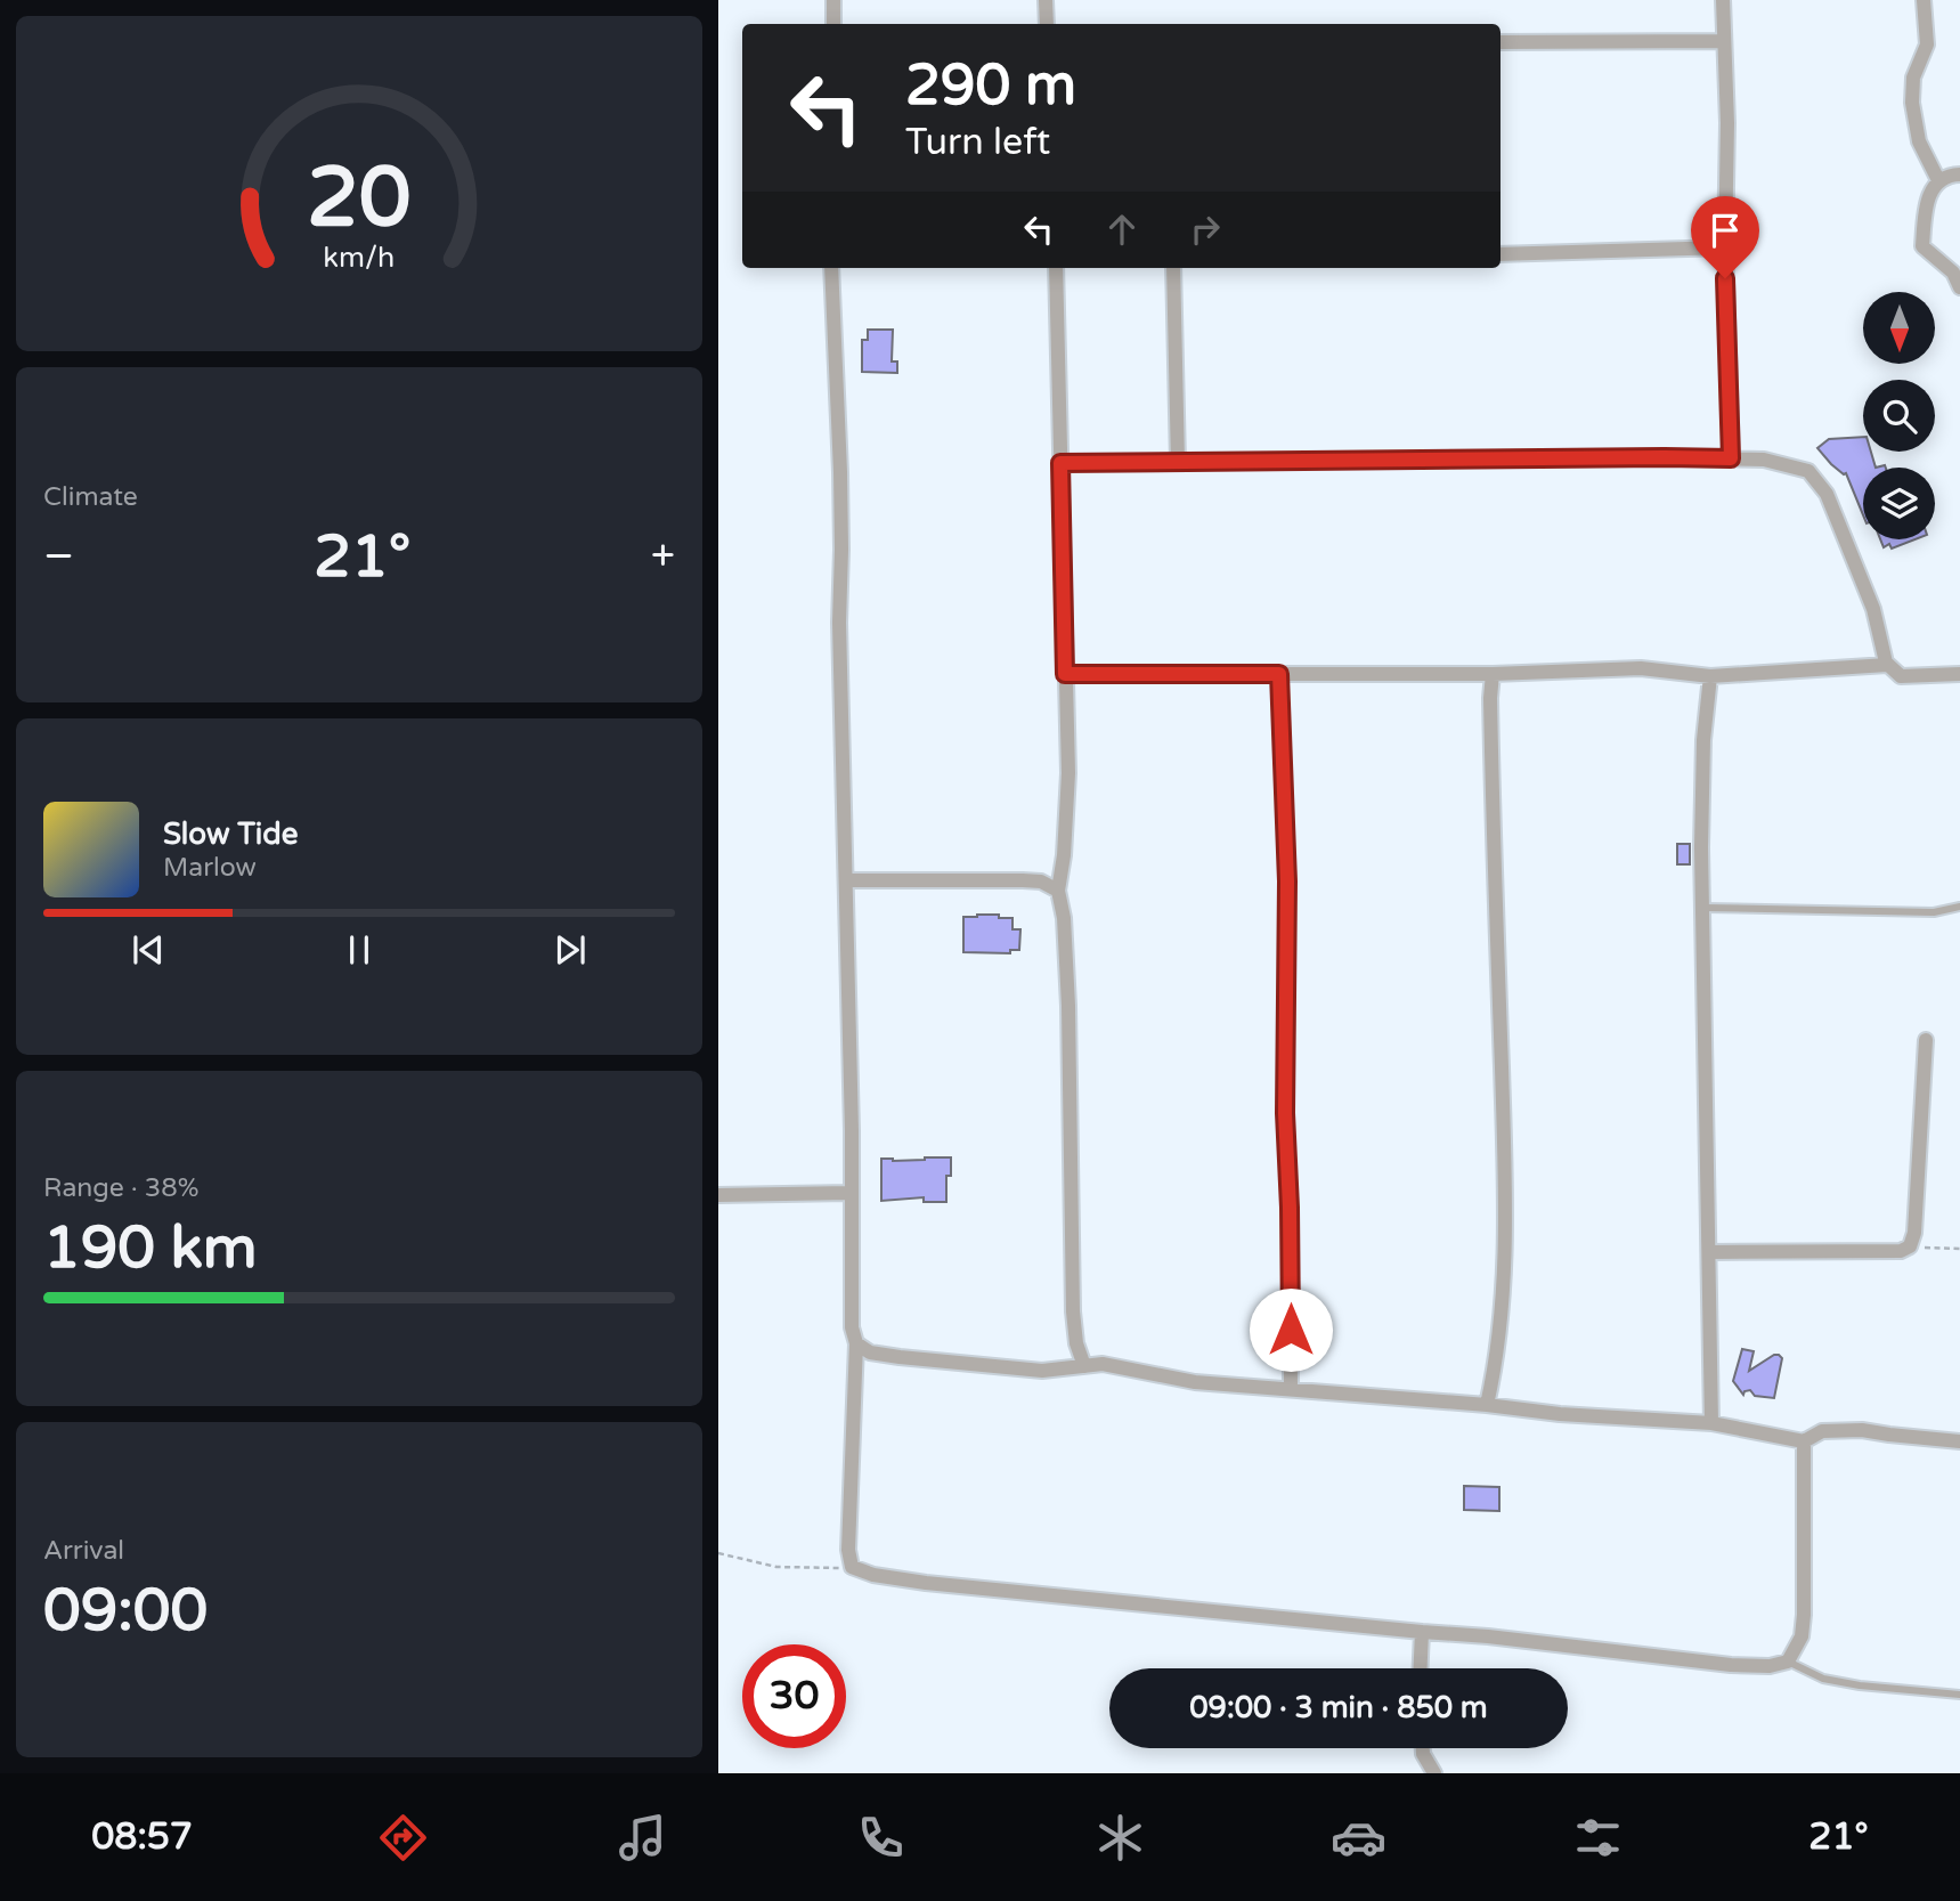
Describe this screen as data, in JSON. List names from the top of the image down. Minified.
{"north":"bottom","page":{"turn":["290 m","Turn left"],"tile":["Climate",["Range · 38%","190 km"],["Arrival","09:00"]],"heat":["−","21°","+"],"song":["Slow Tide","Marlow"],"limit":"30","trip":"09:00 · 3 min · 850 m","tabs":["08:57","21°"],"gauge":["20","km/h"]}}
